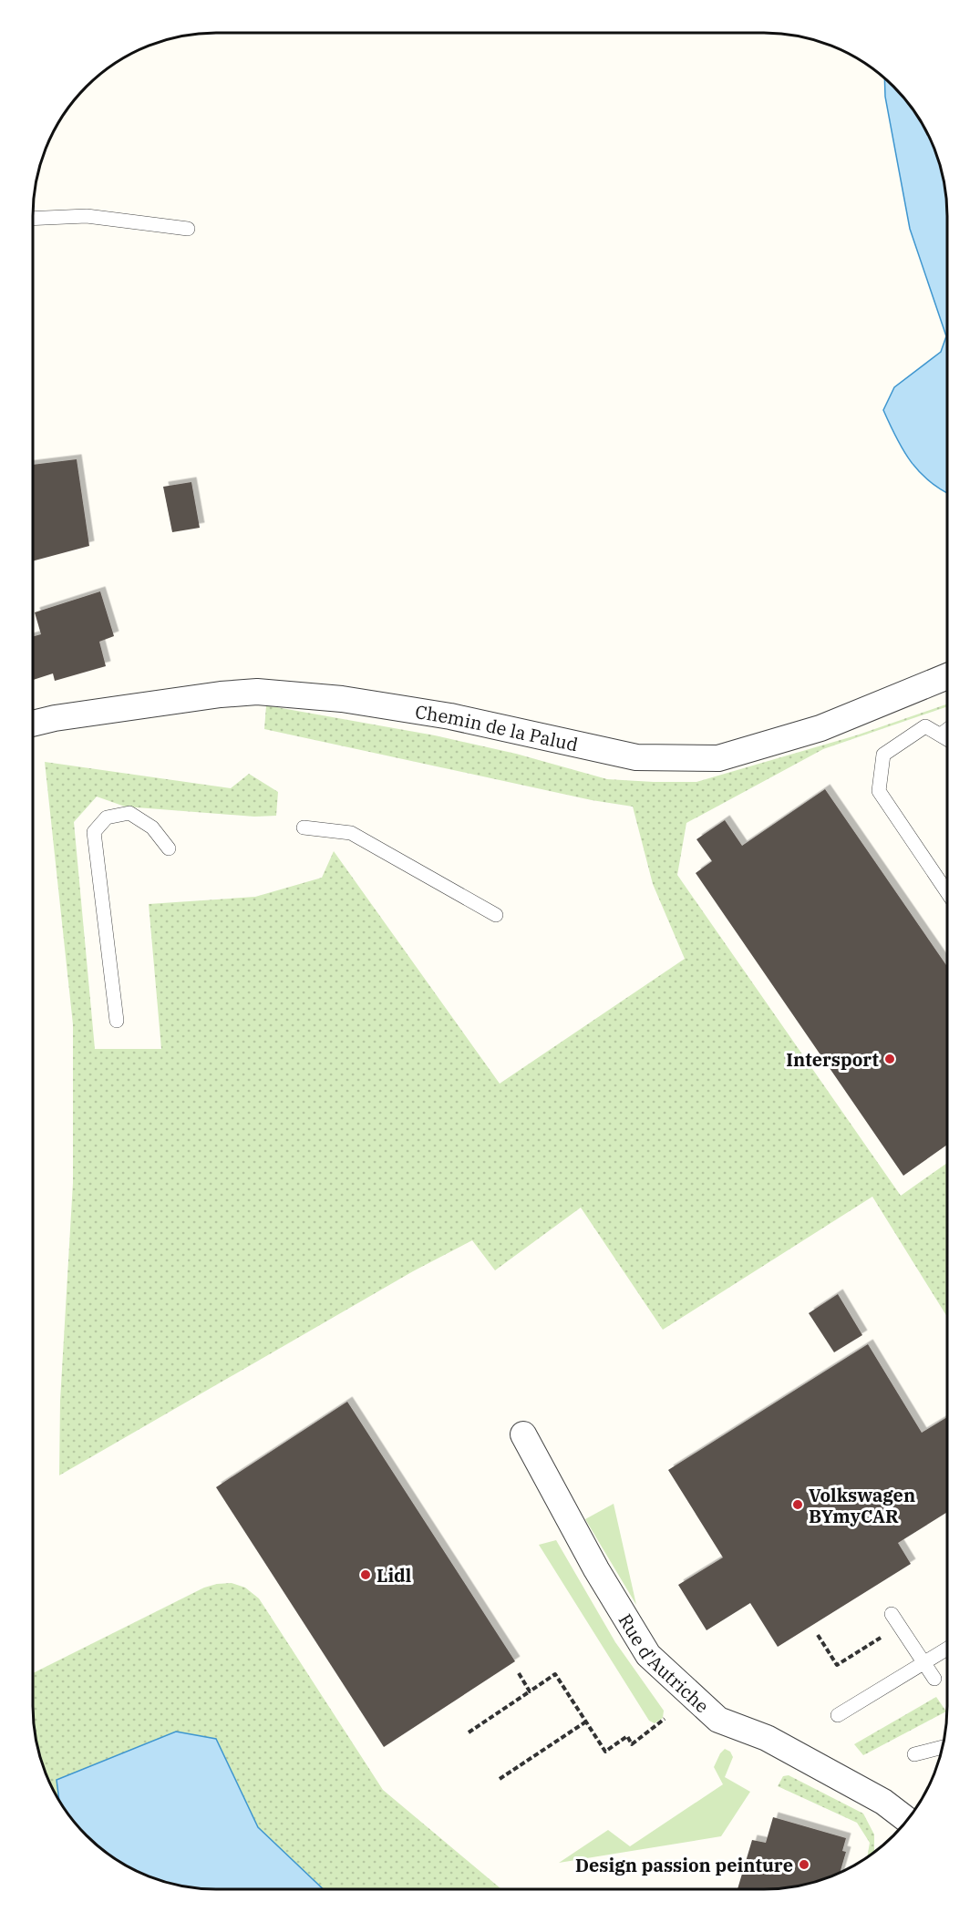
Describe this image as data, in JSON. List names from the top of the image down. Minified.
{"streets":{"street":["Chemin de la Palud","Rue d'Autriche"]},"places":["Intersport","Volkswagen BYmyCAR","Lidl","Design passion peinture"]}
